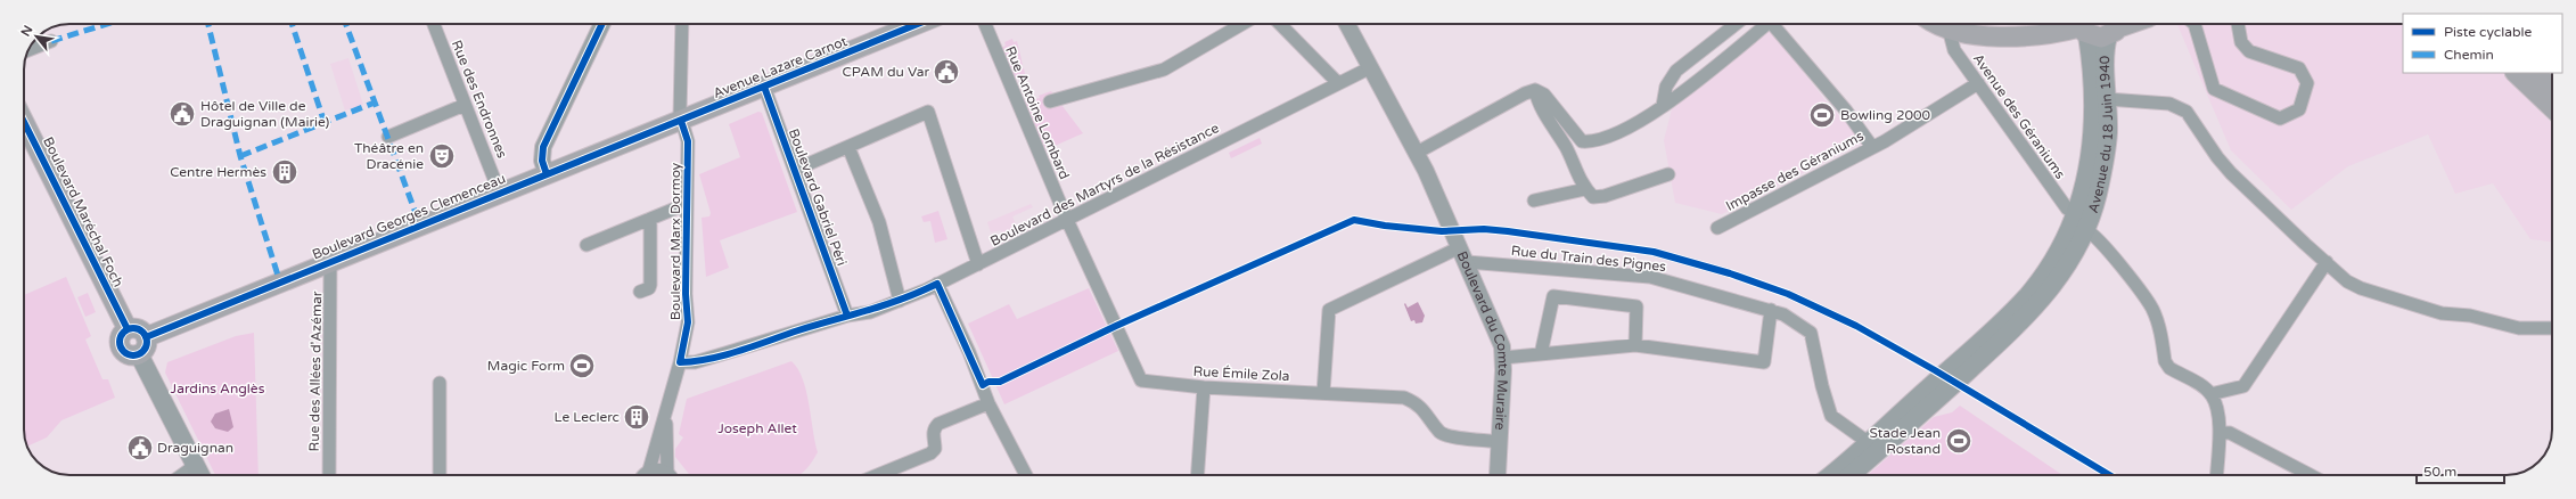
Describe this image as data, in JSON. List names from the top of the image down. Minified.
{"streets":{"main road":["Avenue Lazare Carnot","Avenue du 18 Juin 1940","Boulevard Maréchal Foch","Boulevard Georges Clemenceau"],"street":["Rue des Endronnes","Rue Antoine Lombard","Avenue des Géraniums","Impasse des Géraniums","Boulevard des Martyrs de la Résistance","Boulevard Gabriel Péri","Boulevard Marx Dormoy","Rue du Train des Pignes","Boulevard du Comte Muraire","Rue des Allées d'Azémar","Rue Émile Zola"]},"crossings":[["Avenue Lazare Carnot","Boulevard Gabriel Péri"],["Avenue Lazare Carnot","Boulevard Georges Clemenceau"],["Avenue Lazare Carnot","Boulevard Marx Dormoy"],["Rue des Endronnes","Boulevard Georges Clemenceau"],["Rue Antoine Lombard","Boulevard des Martyrs de la Résistance"],["Rue Antoine Lombard","Rue Émile Zola"],["Avenue des Géraniums","Avenue du 18 Juin 1940"],["Avenue des Géraniums","Impasse des Géraniums"],["Boulevard des Martyrs de la Résistance","Boulevard Gabriel Péri"],["Boulevard des Martyrs de la Résistance","Boulevard Marx Dormoy"],["Boulevard des Martyrs de la Résistance","Boulevard du Comte Muraire"],["Boulevard des Martyrs de la Résistance","Rue Émile Zola"],["Boulevard Maréchal Foch","Boulevard Georges Clemenceau"],["Boulevard Georges Clemenceau","Boulevard Marx Dormoy"],["Boulevard Georges Clemenceau","Rue des Allées d'Azémar"],["Rue du Train des Pignes","Boulevard du Comte Muraire"],["Boulevard du Comte Muraire","Rue Émile Zola"]],"parks":["Jardins Anglès","Joseph Allet"],"places":{"public building":["CPAM du Var","Hôtel de Ville de Draguignan (Mairie)","Draguignan"],"sports":["Bowling 2000","Magic Form","Stade Jean Rostand"],"theatre":["Théâtre en Dracénie"],"building":["Centre Hermès","Le Leclerc"]},"legend":["Piste cyclable","Chemin"],"scale_bar":"50 m","north":"top left"}
